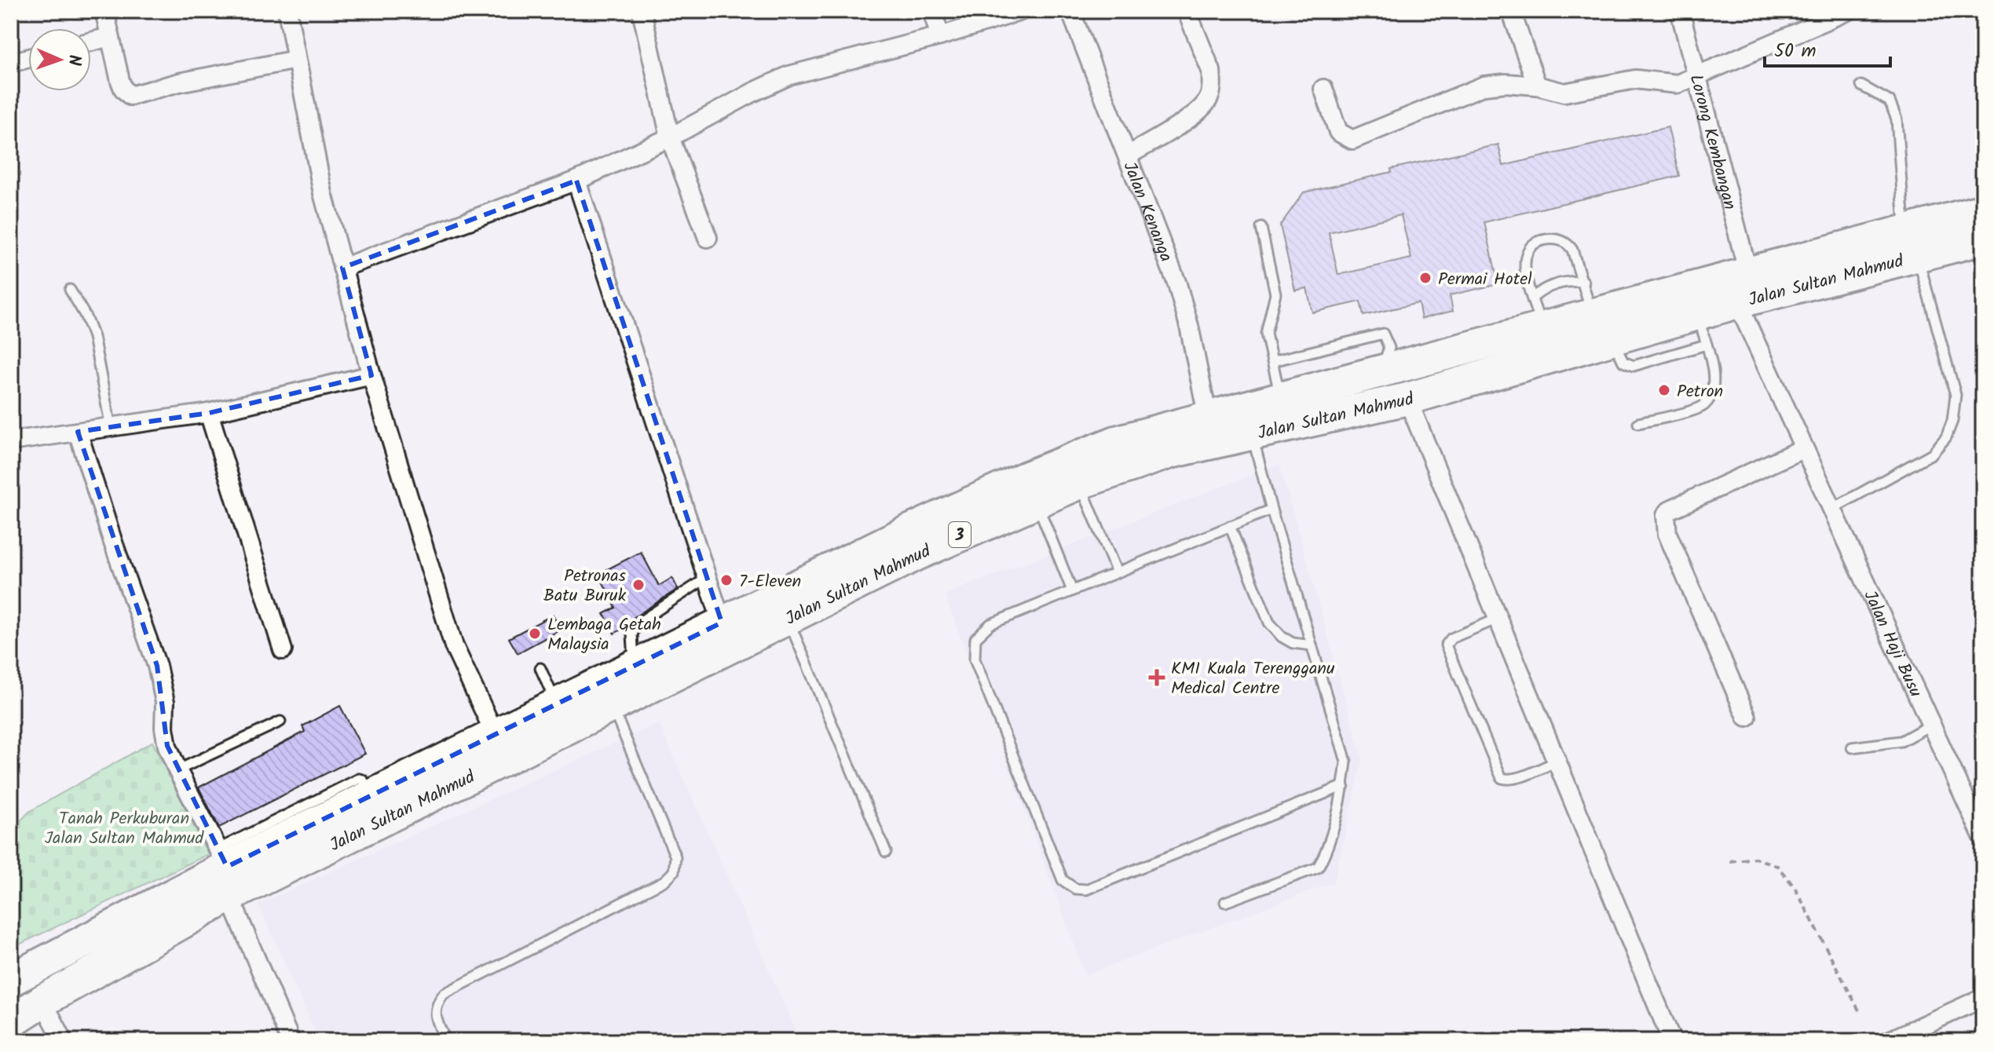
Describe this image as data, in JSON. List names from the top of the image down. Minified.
{"streets":{"highway":["Jalan Sultan Mahmud","3"],"street":["Lorong Kembangan","Jalan Kenanga","Jalan Haji Busu"]},"crossings":[["Lorong Kembangan","Jalan Sultan Mahmud"],["Jalan Kenanga","Jalan Sultan Mahmud"],["Jalan Sultan Mahmud","Jalan Haji Busu"]],"parks":["Tanah Perkuburan Jalan Sultan Mahmud"],"places":{"other":["Permai Hotel","Petron","7-Eleven","Petronas Batu Buruk","Lembaga Getah Malaysia"],"health":["KMI Kuala Terengganu Medical Centre"]},"scale_bar":"50 m","north":"right"}
